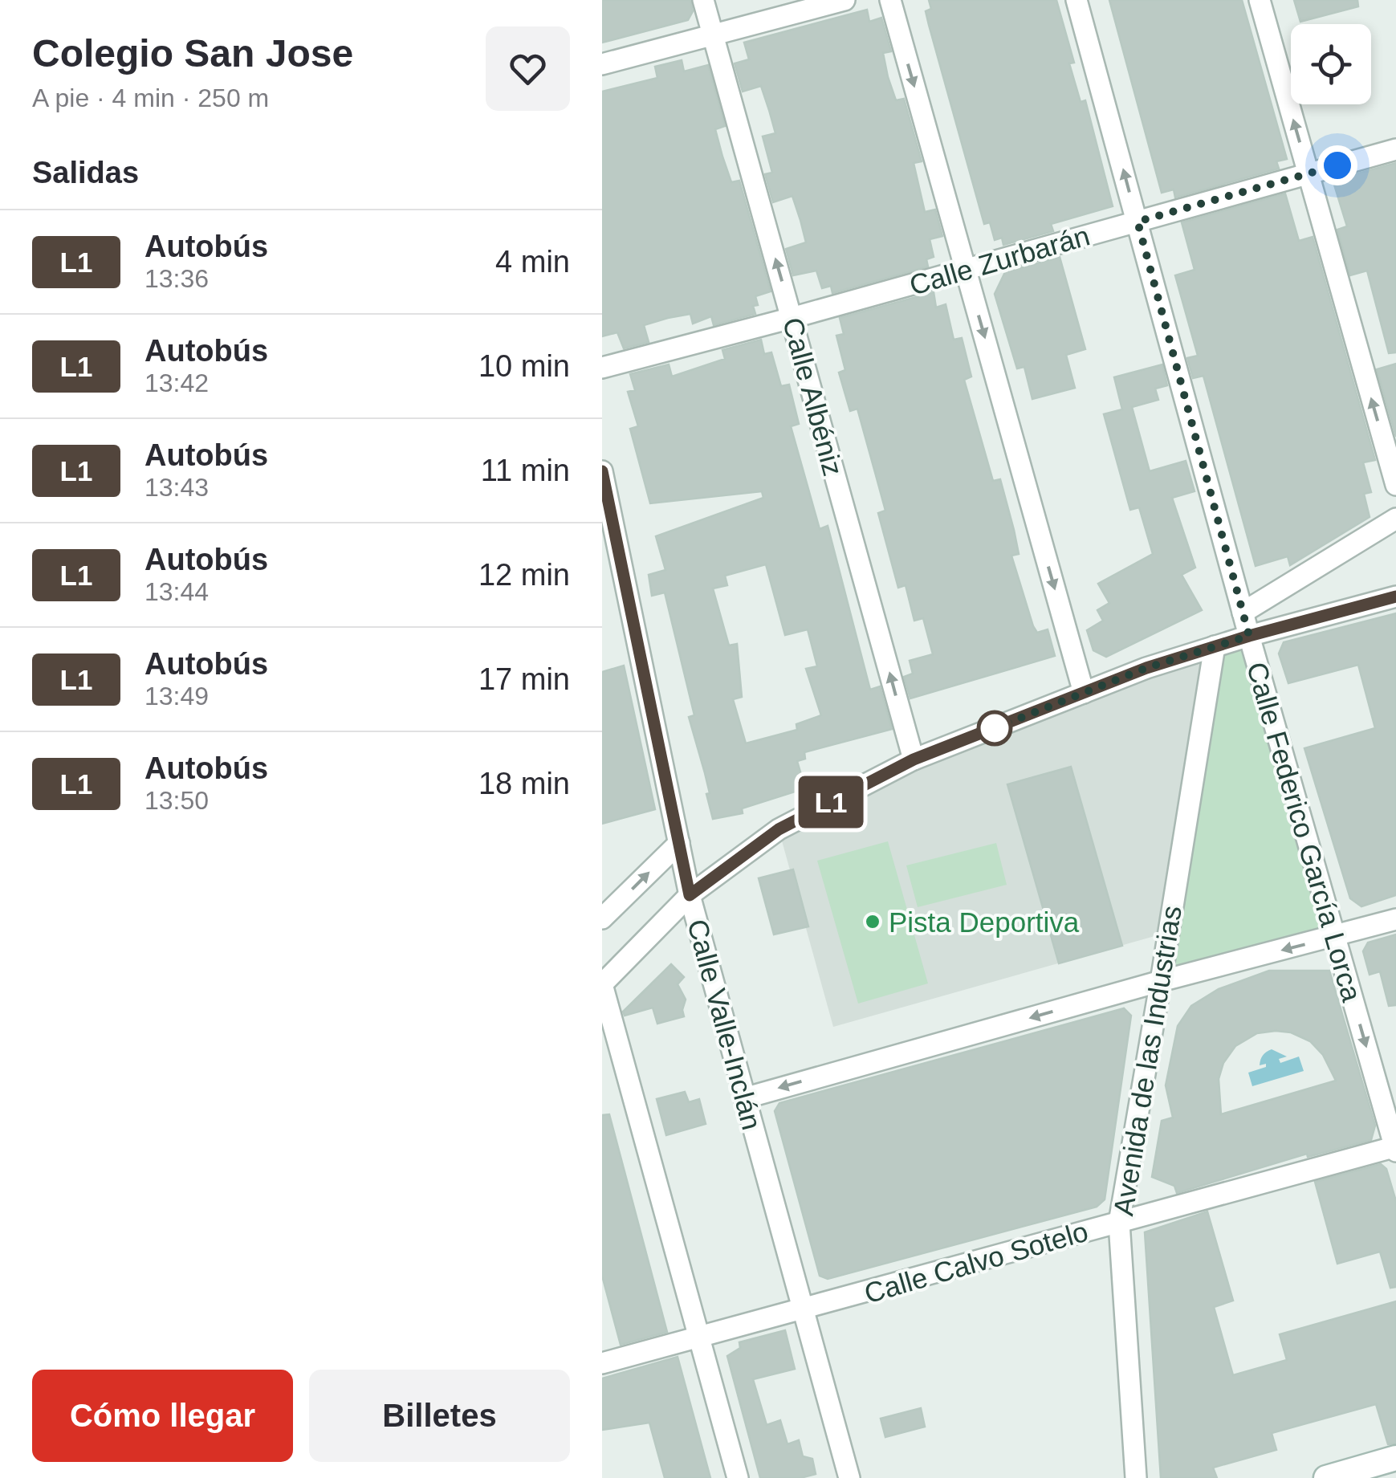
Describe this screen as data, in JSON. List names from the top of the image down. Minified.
{"streets":{"street":["Calle Zurbarán","Calle Albéniz","Calle Federico García Lorca","Calle Valle-Inclán","Avenida de las Industrias","Calle Calvo Sotelo"]},"crossings":[["Calle Zurbarán","Calle Albéniz"],["Calle Zurbarán","Calle Federico García Lorca"],["Calle Federico García Lorca","Calle Calvo Sotelo"],["Calle Valle-Inclán","Calle Calvo Sotelo"],["Avenida de las Industrias","Calle Calvo Sotelo"]],"one_way":["Calle Albéniz"],"places":["Pista Deportiva"],"lines":["bus line L1"],"page":{"heading":[["Colegio San Jose","A pie · 4 min · 250 m"],"Salidas"],"on_map":"L1","list":[{"mark":"L1","name":"Autobús","note":"13:36","value":"4 min"},{"mark":"L1","name":"Autobús","note":"13:42","value":"10 min"},{"mark":"L1","name":"Autobús","note":"13:43","value":"11 min"},{"mark":"L1","name":"Autobús","note":"13:44","value":"12 min"},{"mark":"L1","name":"Autobús","note":"13:49","value":"17 min"},{"mark":"L1","name":"Autobús","note":"13:50","value":"18 min"}],"buttons":["Cómo llegar","Billetes"]}}
